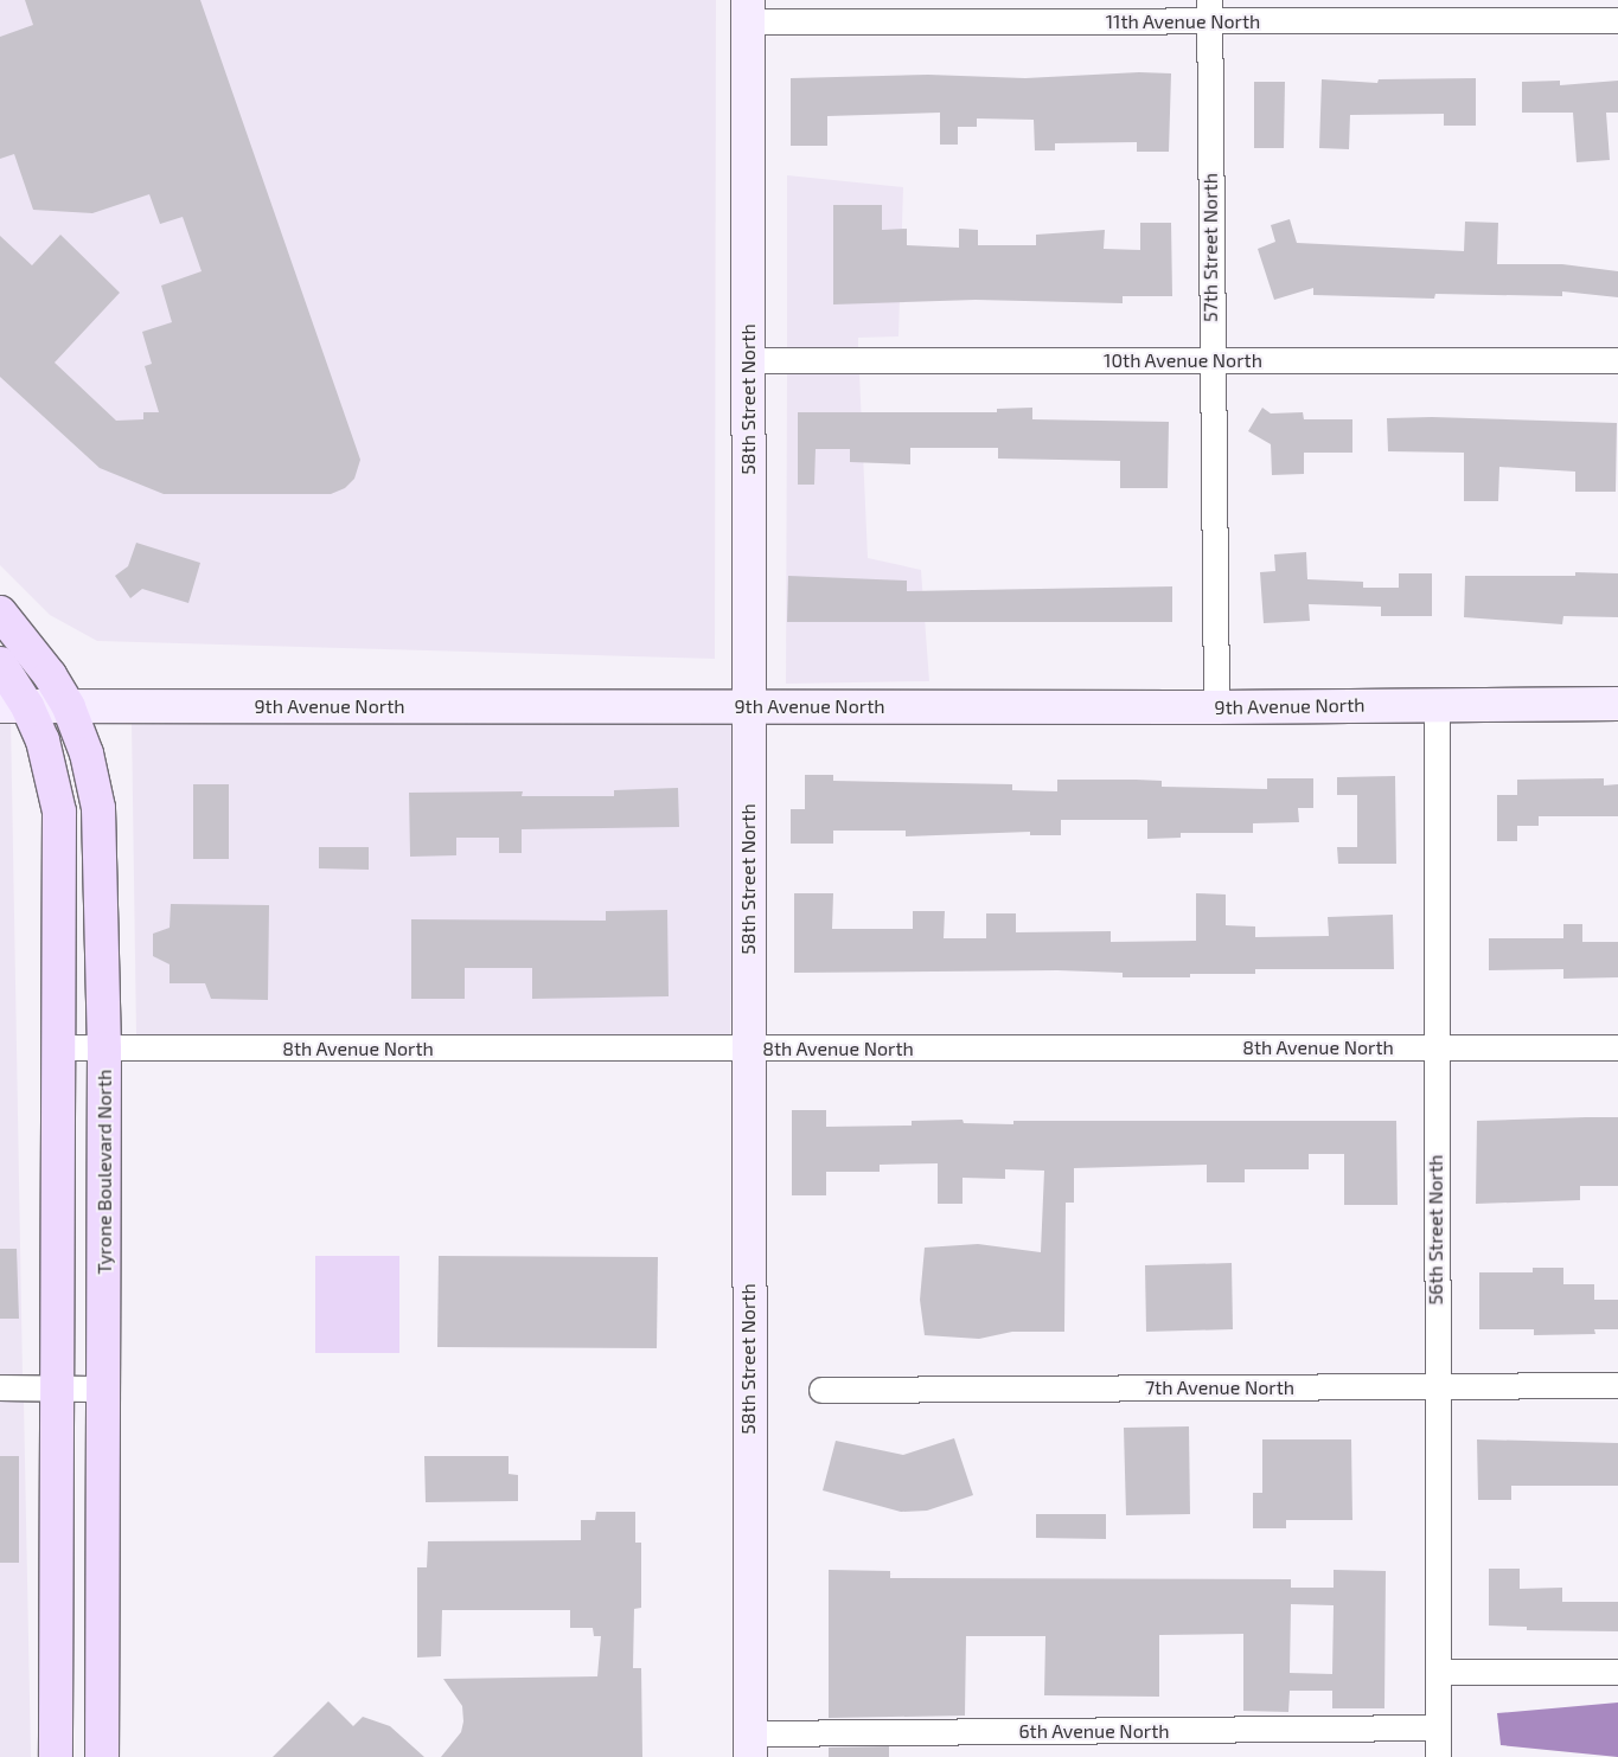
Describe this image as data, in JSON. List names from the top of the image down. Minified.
{"streets":{"main road":["Tyrone Boulevard North"],"street":["11th Avenue North","57th Street North","10th Avenue North","58th Street North","9th Avenue North","8th Avenue North","56th Street North","7th Avenue North","6th Avenue North"]},"crossings":[["11th Avenue North","57th Street North"],["11th Avenue North","58th Street North"],["57th Street North","10th Avenue North"],["57th Street North","9th Avenue North"],["10th Avenue North","58th Street North"],["58th Street North","9th Avenue North"],["58th Street North","8th Avenue North"],["58th Street North","6th Avenue North"],["9th Avenue North","Tyrone Boulevard North"],["9th Avenue North","56th Street North"],["8th Avenue North","Tyrone Boulevard North"],["8th Avenue North","56th Street North"],["56th Street North","7th Avenue North"],["56th Street North","6th Avenue North"]]}
